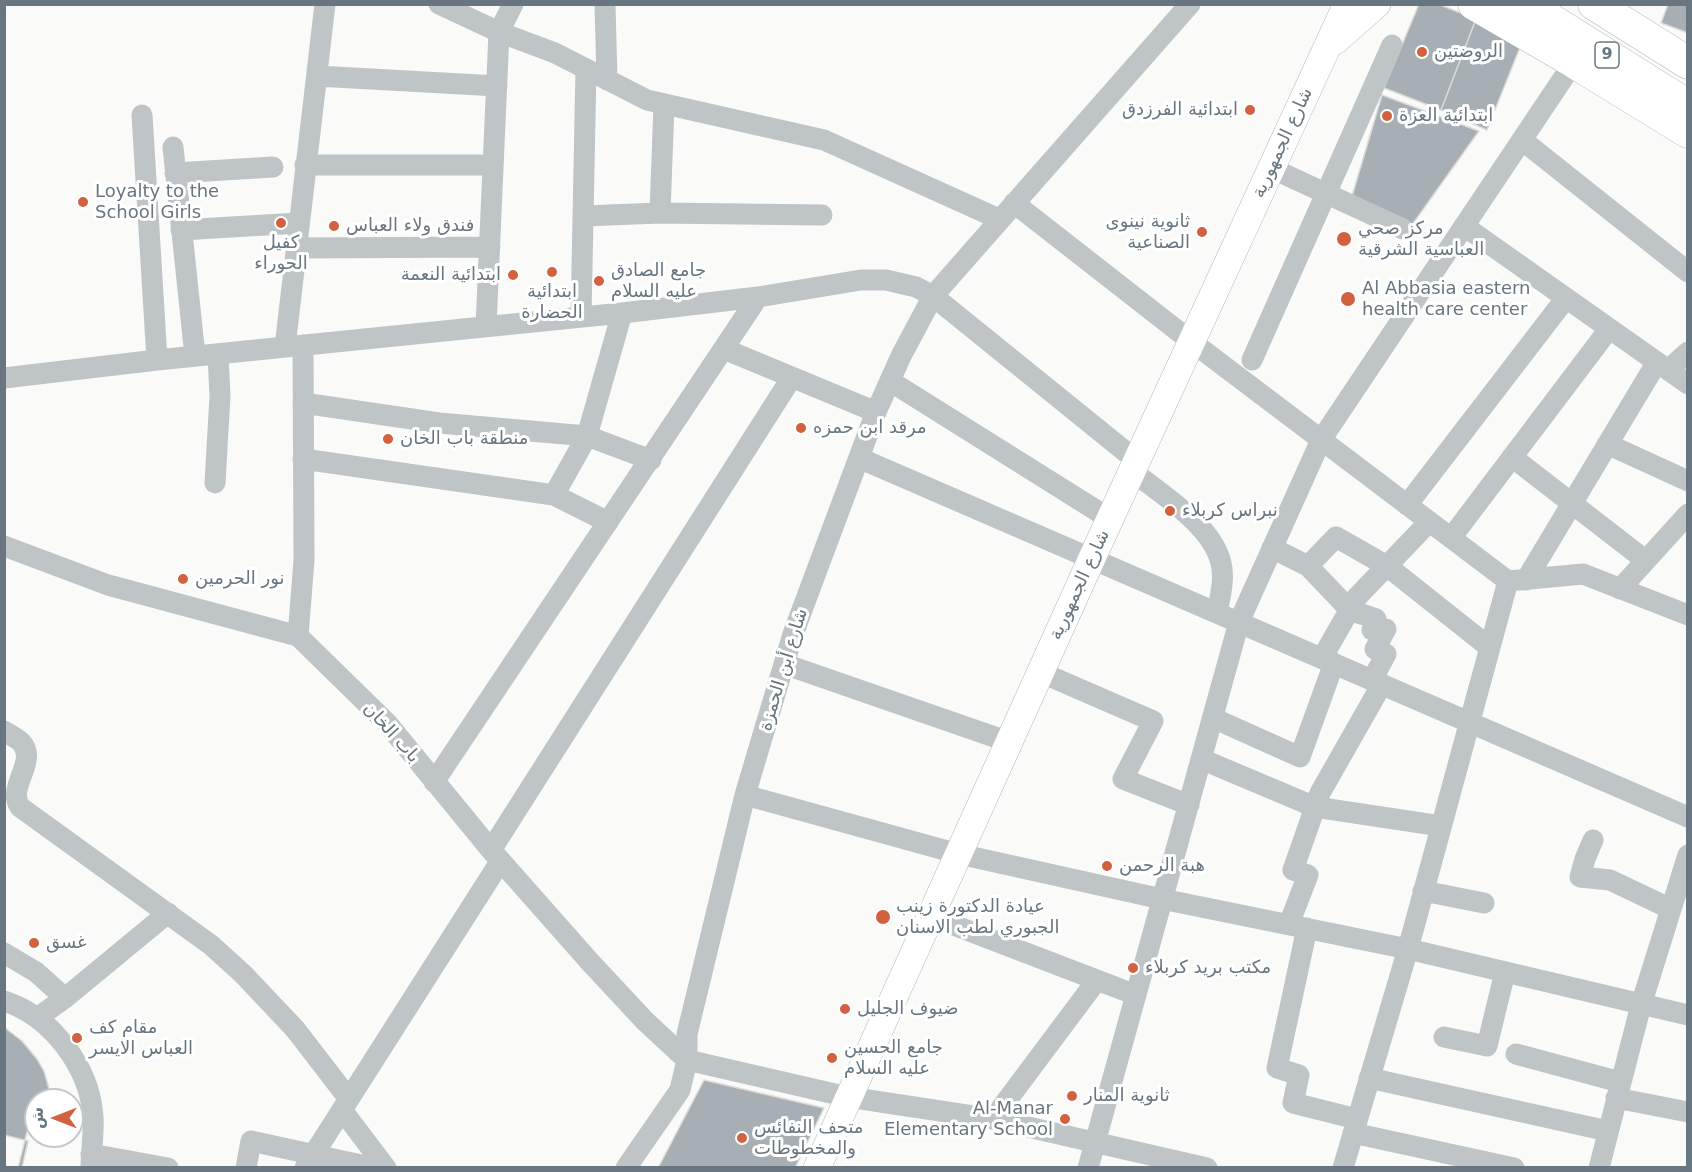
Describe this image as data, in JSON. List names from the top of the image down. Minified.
{"streets":{"highway":["9"],"main road":["شارع الجمهورية"],"street":["شارع أبن الحمزة","باب الخان"]},"crossings":[["شارع أبن الحمزة","باب الخان"]],"places":["الروضتين","ابتدائية الفرزدق","ابتدائية العزة","Loyalty to the School Girls","كفيل الحوراء","فندق ولاء العباس","ثانوية نينوى الصناعية","مركز صحي العباسية الشرقية","ابتدائية الحضارة","ابتدائية النعمة","جامع الصادق عليه السلام","Al Abbasia eastern health care center","مرقد ابن حمزه","منطقة باب الخان","نبراس كربلاء","نور الحرمين","هبة الرحمن","عيادة الدكتورة زينب الجبوري لطب الاسنان","غسق","مكتب بريد كربلاء","ضيوف الجليل","مقام كف العباس الايسر","جامع الحسين عليه السلام","ثانوية المنار","Al-Manar Elementary School","متحف النفائس والمخطوطات"],"north":"left"}
